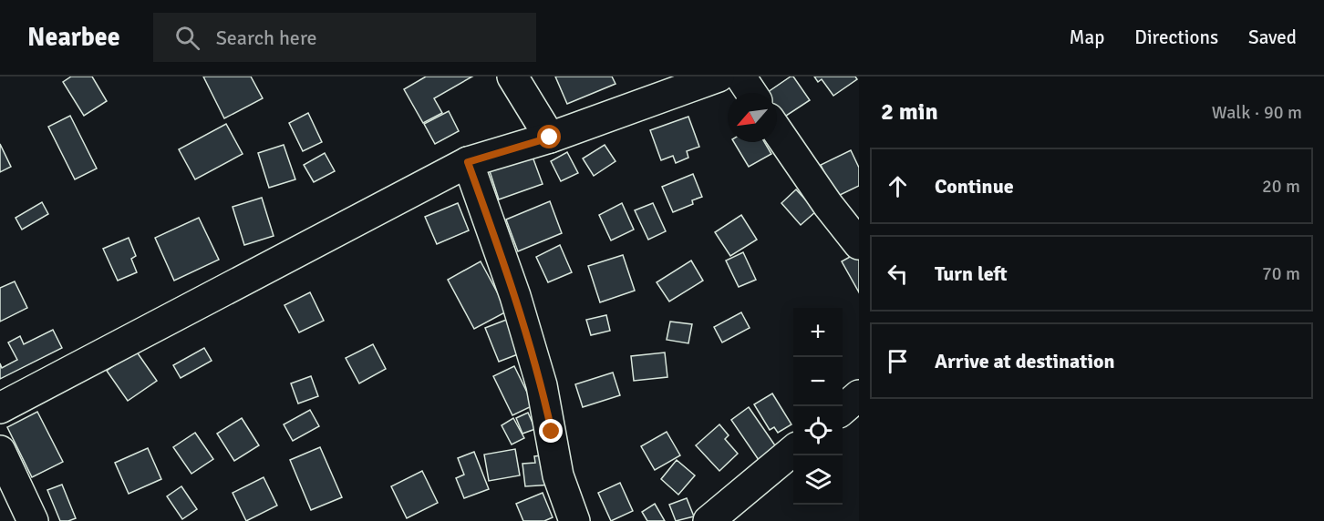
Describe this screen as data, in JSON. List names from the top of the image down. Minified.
{"north":"bottom left","page":{"header":"Nearbee","search":"Search here","nav":["Map","Directions","Saved"],"heading":["2 min","Walk · 90 m"],"list":[["Continue","20 m"],["Turn left","70 m"],"Arrive at destination"],"map_buttons":["+","−"]}}
